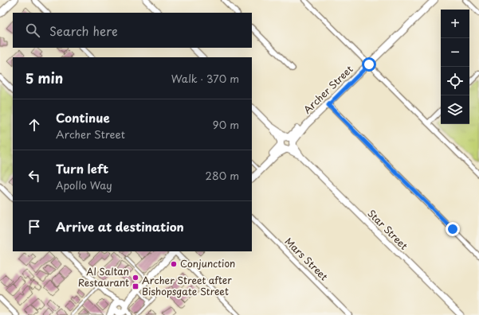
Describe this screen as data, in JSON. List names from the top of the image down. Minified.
{"streets":{"main road":["Archer Street"],"street":["Star Street","Mars Street"]},"crossings":[["Archer Street","Star Street"]],"places":{"other":["Conjunction","Al Saltan Restaurant"],"transit":["Archer Street after Bishopsgate Street"]},"page":{"map_buttons":["+","−"],"search":"Search here","heading":["5 min","Walk · 370 m"],"list":[["Continue","Archer Street","90 m"],["Turn left","Apollo Way","280 m"],"Arrive at destination"]}}
